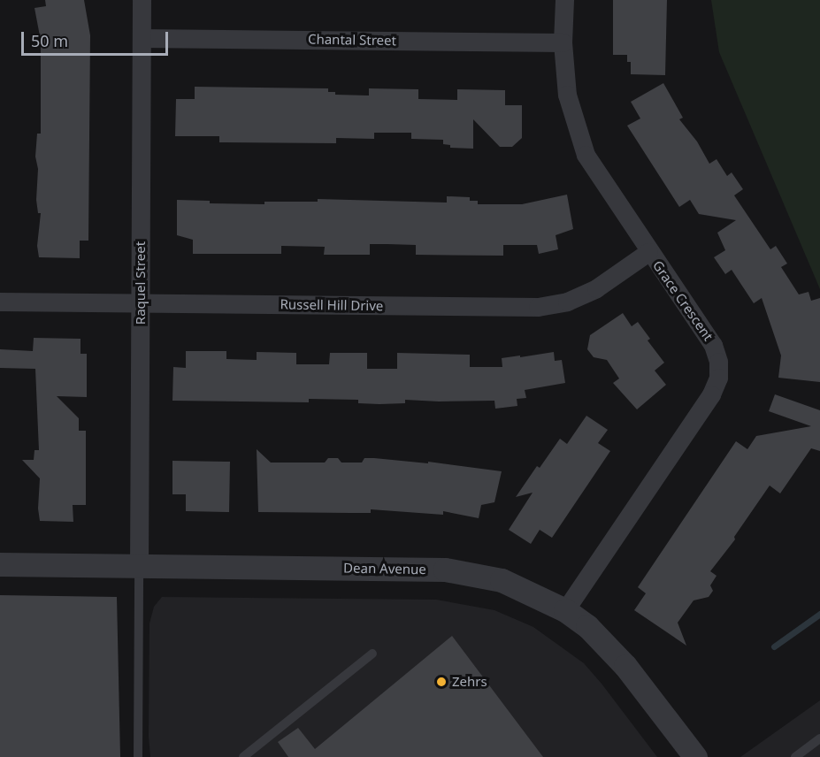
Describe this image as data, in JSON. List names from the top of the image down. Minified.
{"streets":{"street":["Chantal Street","Raquel Street","Grace Crescent","Russell Hill Drive","Dean Avenue"]},"crossings":[["Chantal Street","Raquel Street"],["Chantal Street","Grace Crescent"],["Raquel Street","Russell Hill Drive"],["Raquel Street","Dean Avenue"],["Grace Crescent","Russell Hill Drive"],["Grace Crescent","Dean Avenue"]],"places":["Zehrs"],"scale_bar":"50 m"}
